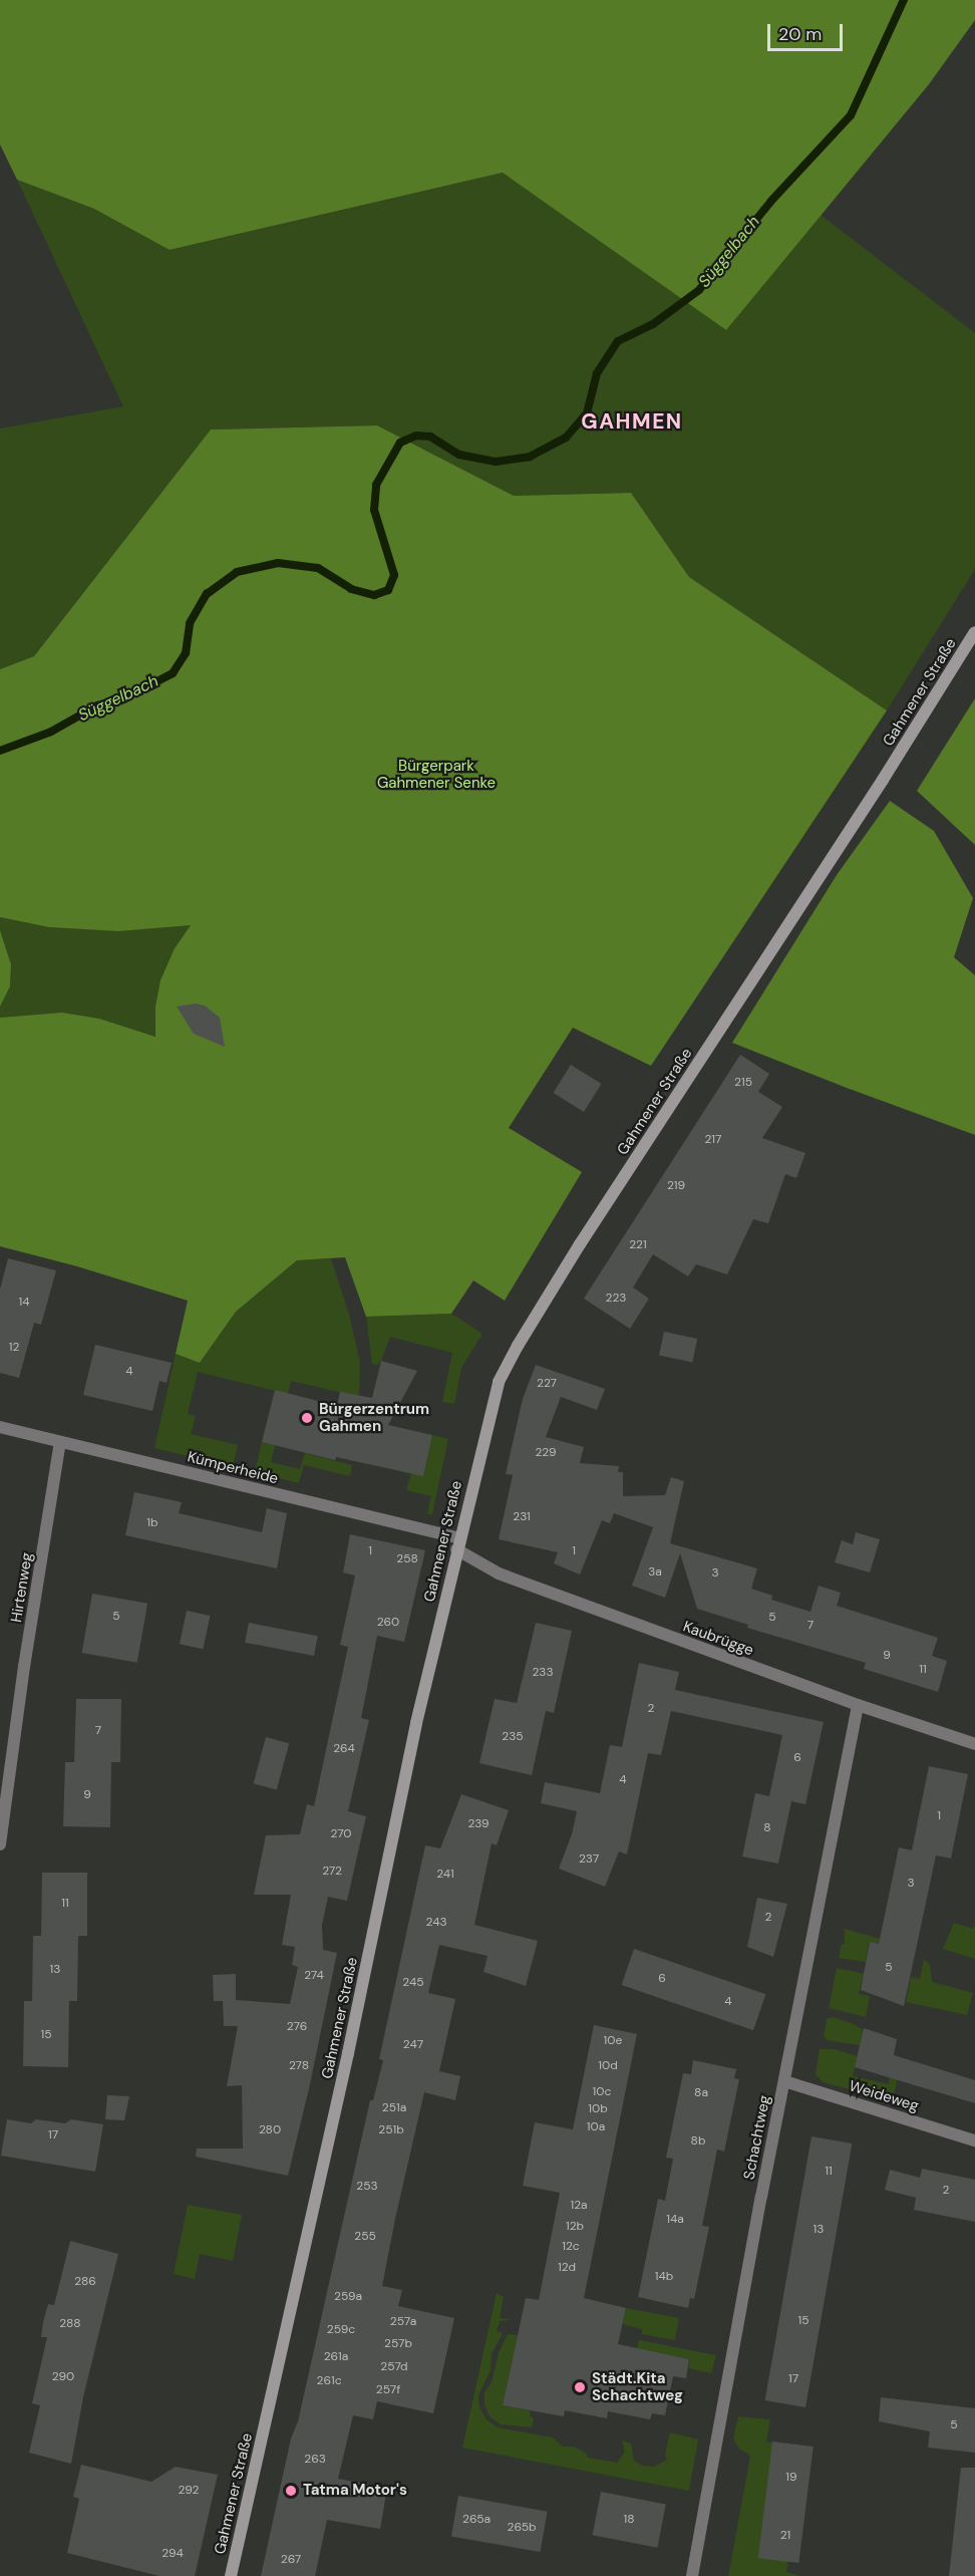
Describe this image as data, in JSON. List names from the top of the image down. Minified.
{"streets":{"main road":["Gahmener Straße"],"street":["Kümperheide","Hirtenweg","Kaubrügge","Weideweg","Schachtweg"]},"crossings":[["Gahmener Straße","Kümperheide"],["Gahmener Straße","Kaubrügge"],["Kümperheide","Hirtenweg"],["Kümperheide","Kaubrügge"],["Kaubrügge","Schachtweg"],["Weideweg","Schachtweg"]],"districts":["GAHMEN"],"water":["Süggelbach"],"parks":["Bürgerpark Gahmener Senke"],"places":["Bürgerzentrum Gahmen","Städt.Kita Schachtweg","Tatma Motor's"],"house_numbers":["215","217","219","221","223","14","12","4","227","229","231","1b","1","1","258","3a","3","5","5","260","7","9","11","233","2","7","235","264","6","4","9","1","239","8","270","237","272","241","3","11","2","243","5","13","274","6","245","4","276","15","10e","247","278","10d","10c","8a","251a","10b","10a","280","251b","17","8b","11","253","2","12a","14a","12b","13","255","12c","12d","14b","286","259a","15","257a","288","259c","257b","261a","257d","290","17","261c","257f","5","263","19","292","265a","18","265b","21","294","267"],"scale_bar":"20 m"}
